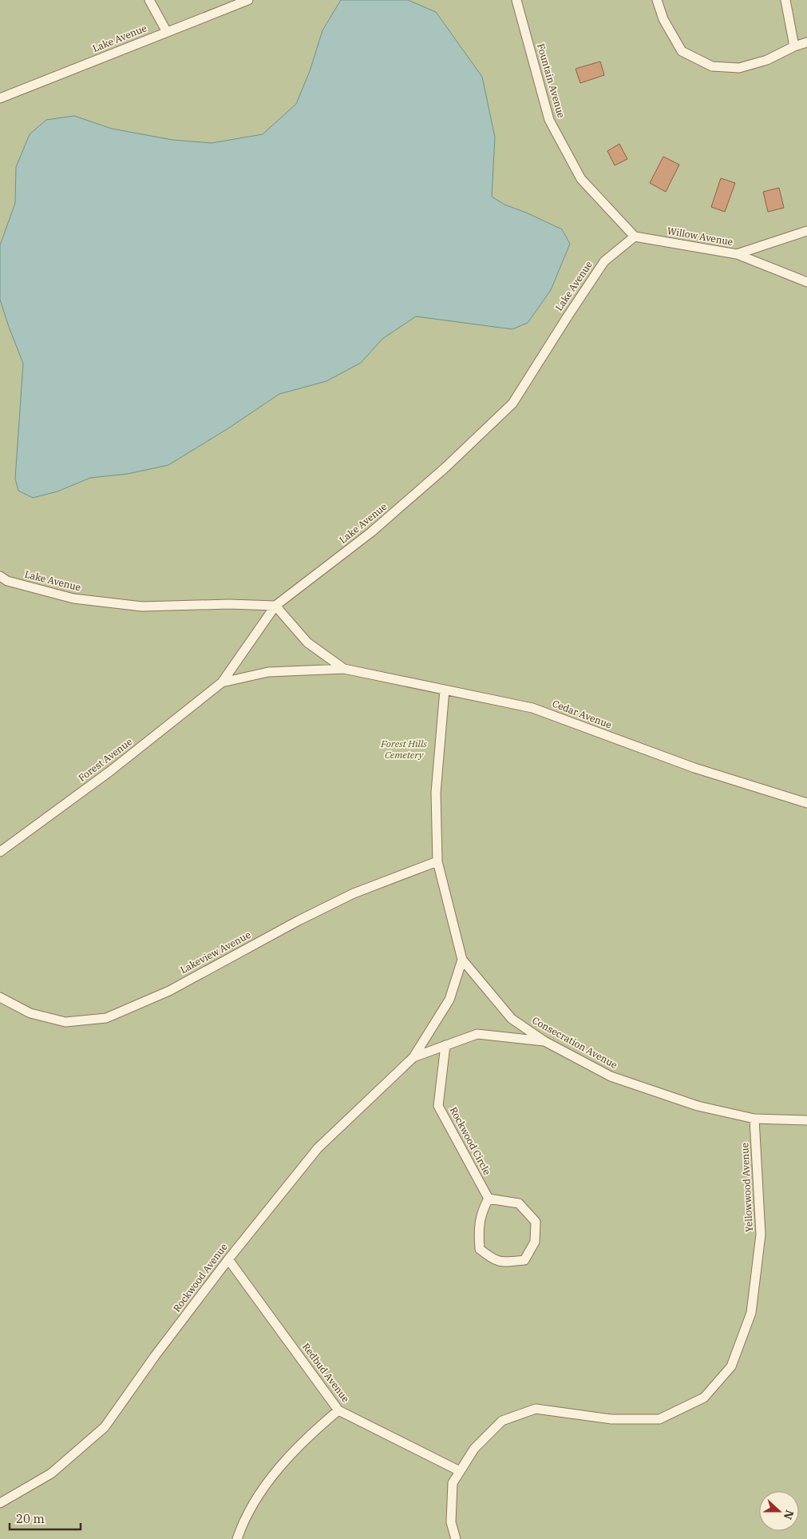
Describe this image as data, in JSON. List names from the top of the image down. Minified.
{"streets":{"lane":["Lake Avenue","Fountain Avenue","Willow Avenue","Cedar Avenue","Forest Avenue","Lakeview Avenue","Consecration Avenue","Rockwood Circle","Yellowwood Avenue","Rockwood Avenue","Redbud Avenue"]},"crossings":[["Lake Avenue","Fountain Avenue"],["Lake Avenue","Willow Avenue"],["Lake Avenue","Forest Avenue"],["Fountain Avenue","Willow Avenue"],["Cedar Avenue","Forest Avenue"],["Cedar Avenue","Consecration Avenue"],["Lakeview Avenue","Consecration Avenue"],["Consecration Avenue","Yellowwood Avenue"],["Consecration Avenue","Rockwood Avenue"],["Rockwood Circle","Rockwood Avenue"],["Yellowwood Avenue","Redbud Avenue"],["Rockwood Avenue","Redbud Avenue"]],"parks":["Forest Hills Cemetery"],"scale_bar":"20 m","north":"right"}
